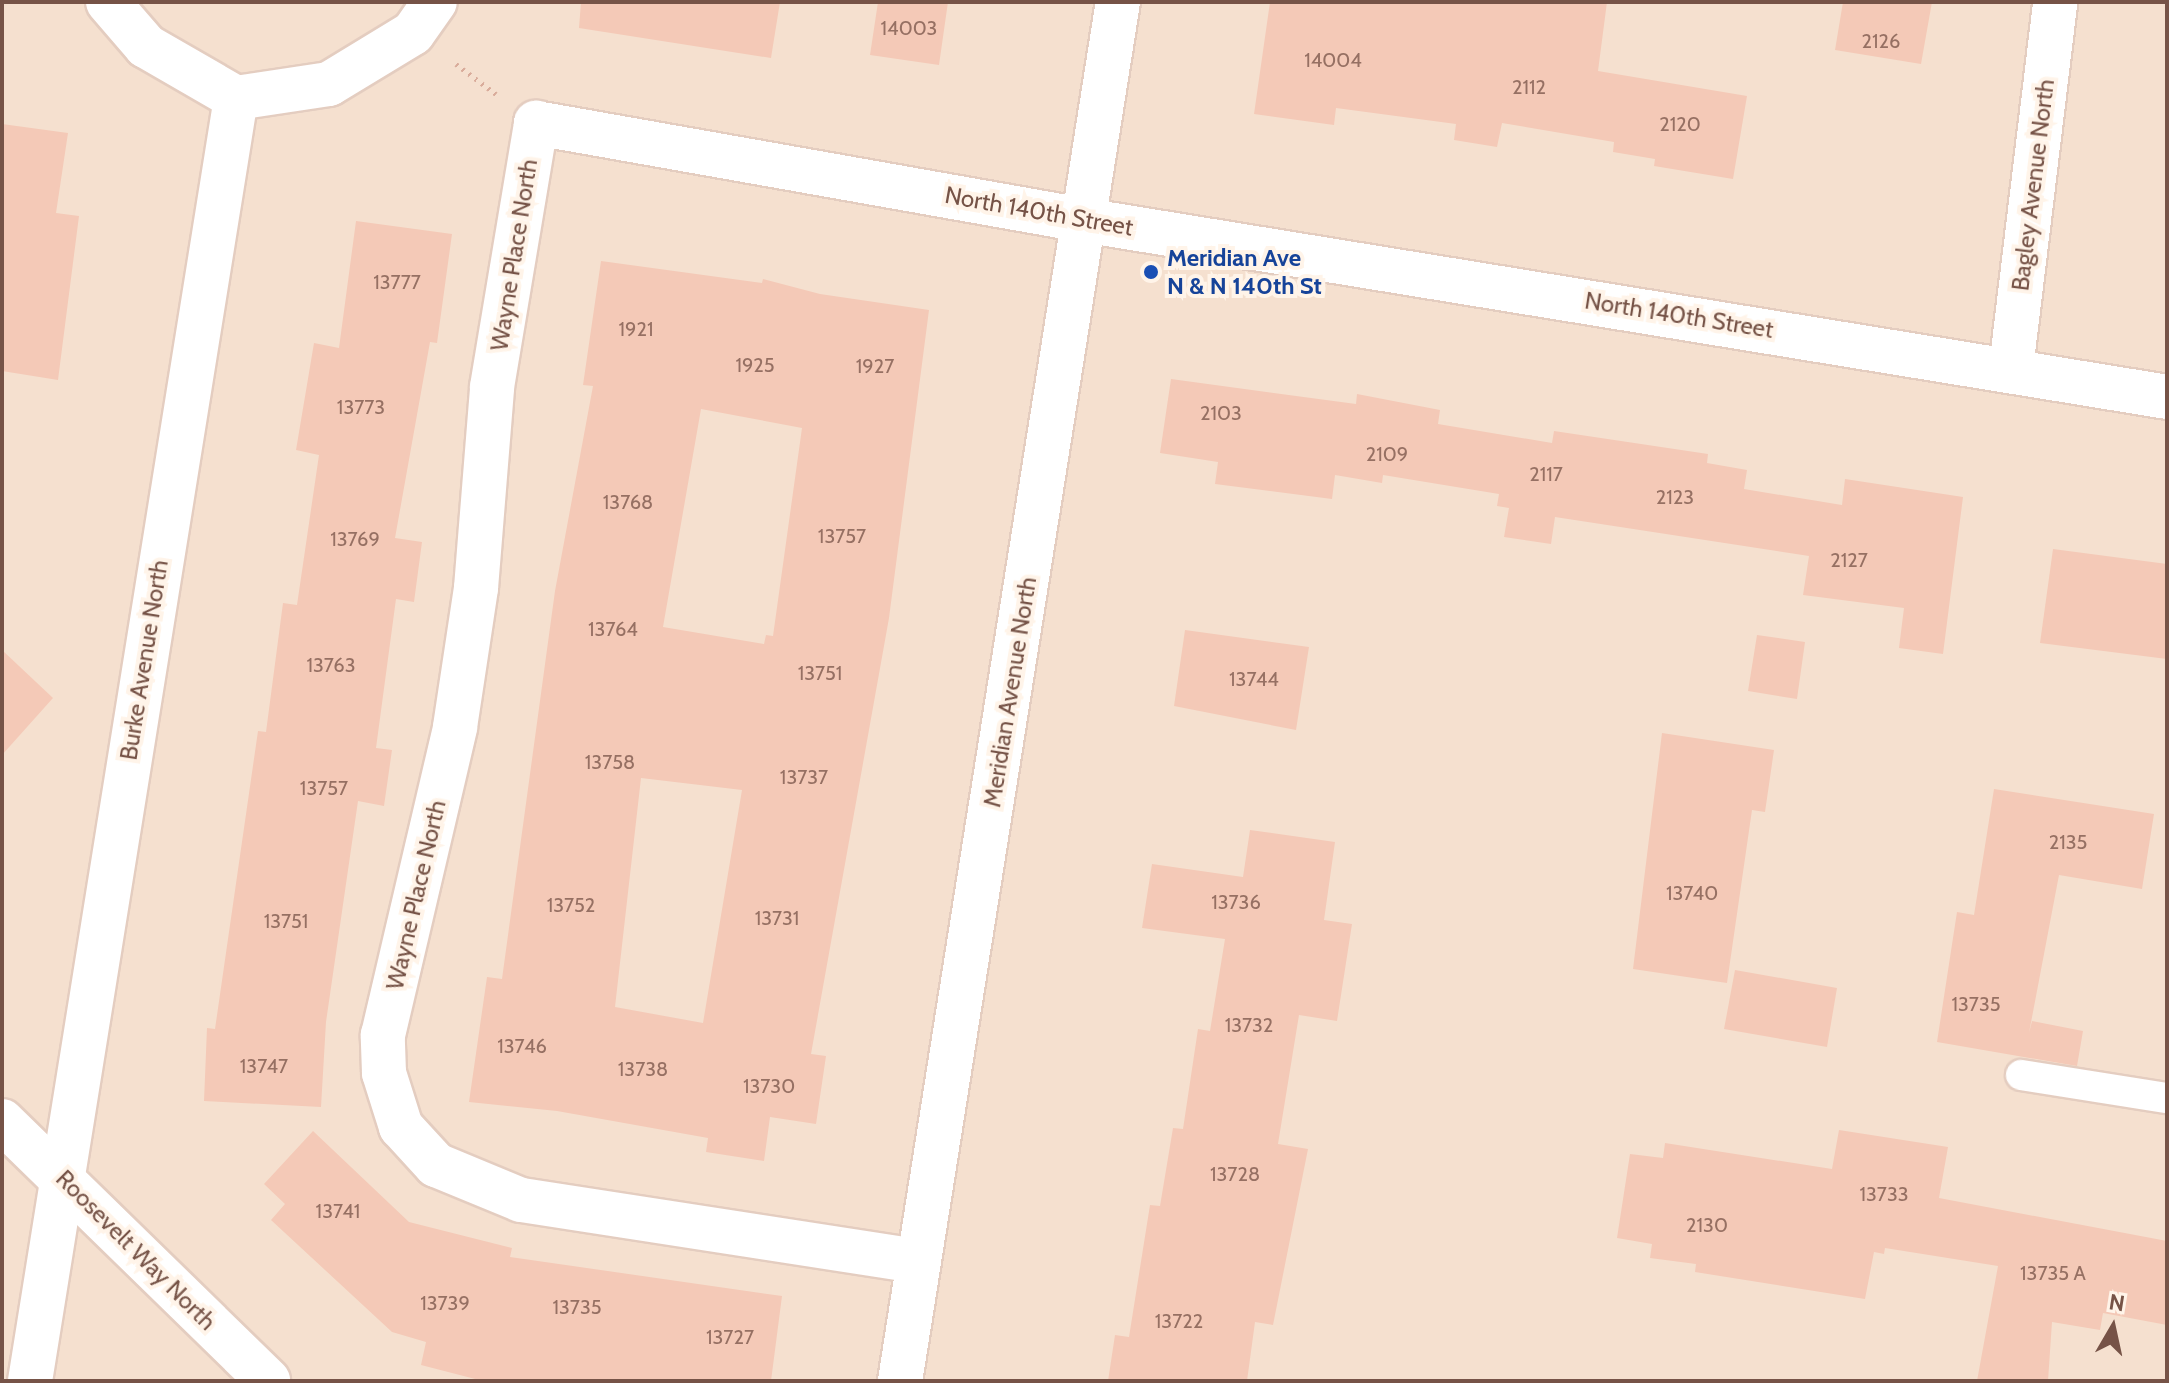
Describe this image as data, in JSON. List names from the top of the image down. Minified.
{"streets":{"street":["Bagley Avenue North","North 140th Street","Wayne Place North","Burke Avenue North","Meridian Avenue North","Roosevelt Way North"]},"crossings":[["Bagley Avenue North","North 140th Street"],["North 140th Street","Wayne Place North"],["North 140th Street","Meridian Avenue North"],["Wayne Place North","Meridian Avenue North"],["Burke Avenue North","Roosevelt Way North"]],"places":["Meridian Ave N & N 140th St"],"house_numbers":["14003","2126","14004","2112","2120","13777","1921","1925","1927","13773","2103","2109","2117","2123","13768","13757","13769","2127","13764","13763","13751","13744","13758","13737","13757","2135","13740","13736","13752","13731","13751","13735","13732","13746","13747","13738","13730","13728","13733","13741","2130","13735 A","13739","13735","13722","13727"],"north":"top"}
